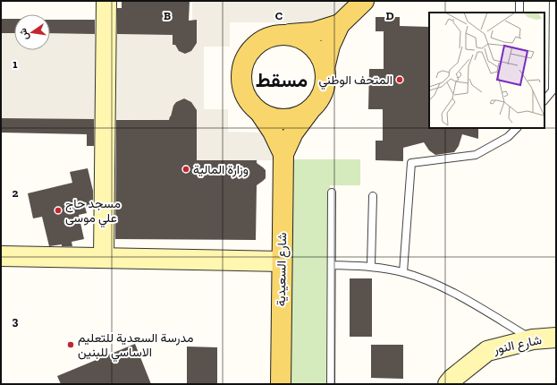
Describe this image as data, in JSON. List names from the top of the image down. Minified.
{"streets":{"main road":["شارع السعيدية"],"street":["شارع النور"]},"districts":["مسقط"],"places":["المتحف الوطني","وزارة المالية","مسجد حاج علي موسى","مدرسة السعدية للتعليم الاساسي للبنين"],"north":"left","grid":{"columns":["B","C","D"],"rows":["1","2","3"]}}
